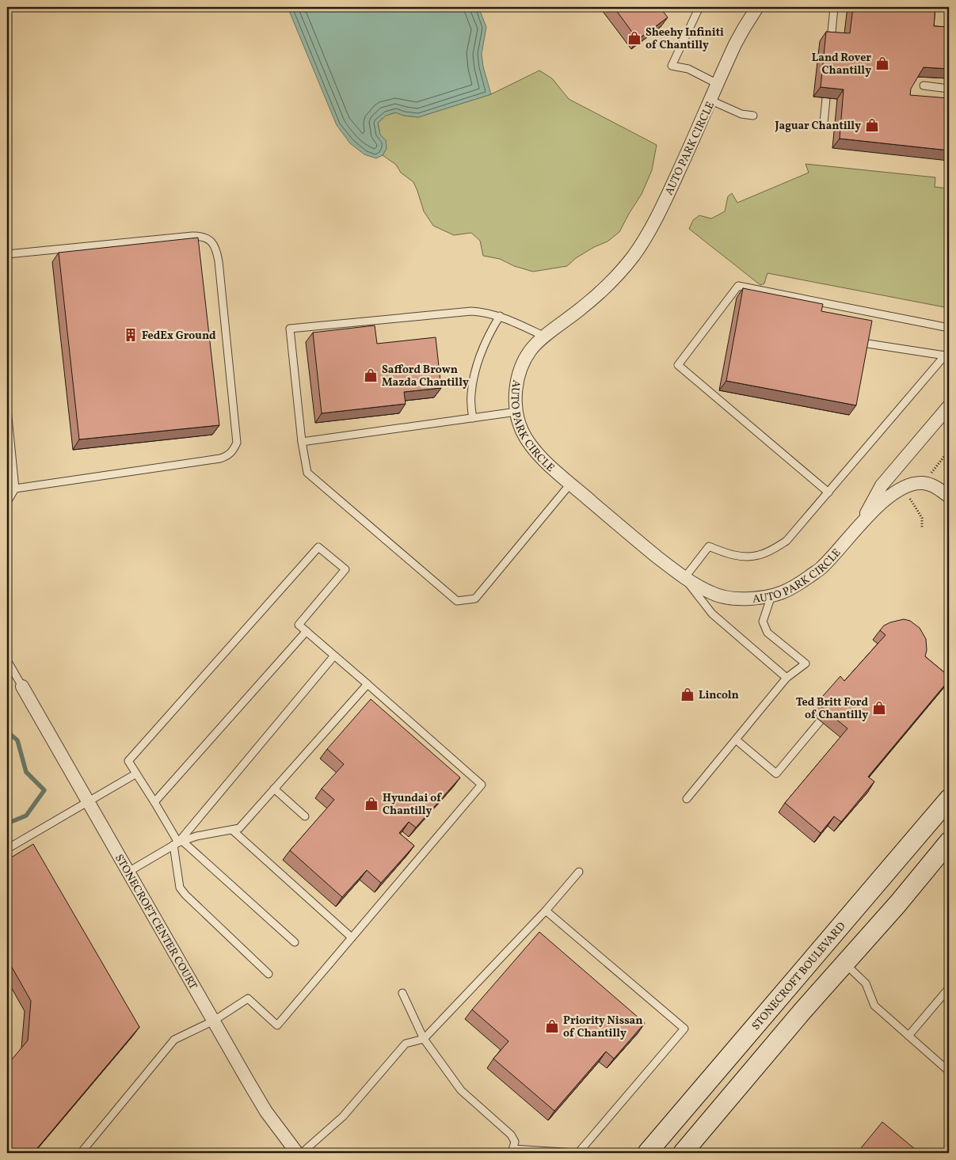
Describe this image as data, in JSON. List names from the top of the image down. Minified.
{"streets":{"main road":["STONECROFT BOULEVARD"],"street":["AUTO PARK CIRCLE","STONECROFT CENTER COURT"]},"places":{"shop":["Sheehy Infiniti of Chantilly","Land Rover Chantilly","Jaguar Chantilly","Safford Brown Mazda Chantilly","Lincoln","Ted Britt Ford of Chantilly","Hyundai of Chantilly","Priority Nissan of Chantilly"],"building":["FedEx Ground"]}}
